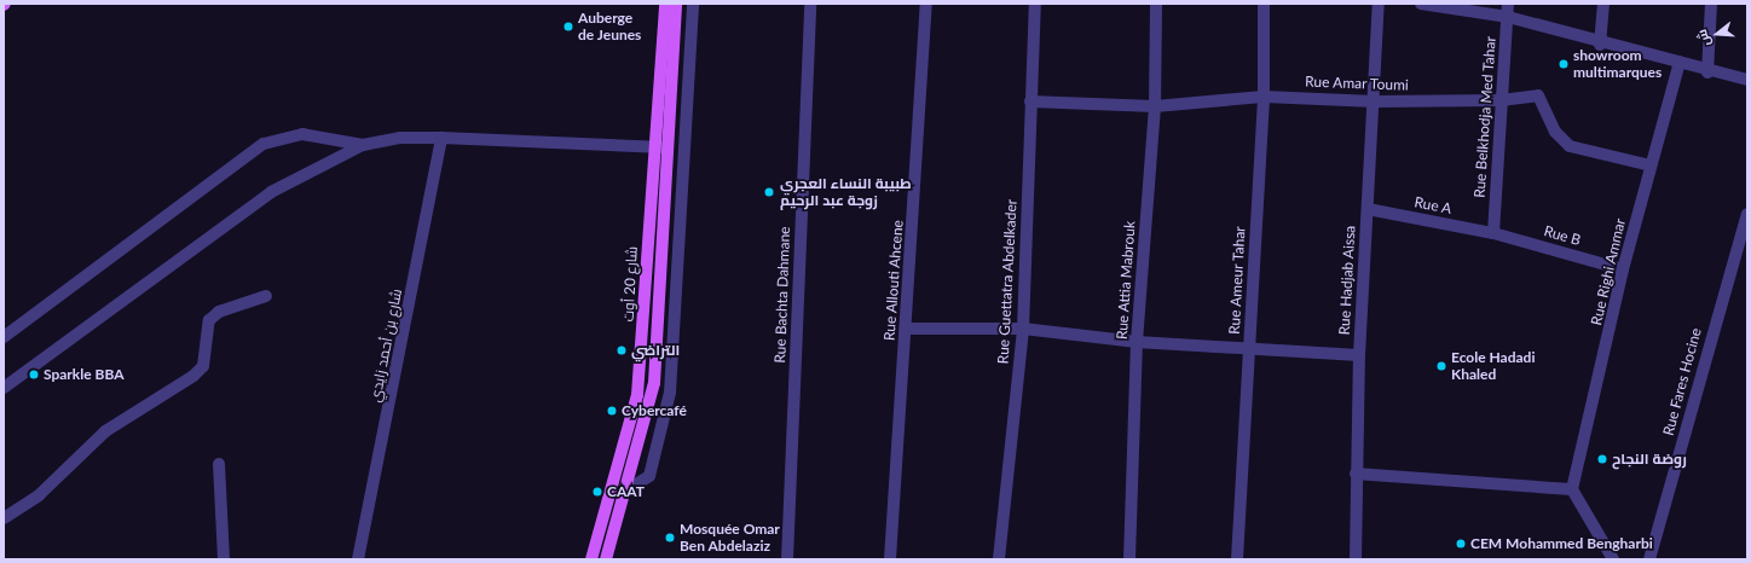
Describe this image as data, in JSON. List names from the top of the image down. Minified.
{"streets":{"main road":["شارع 20 أوت"],"street":["Rue Amar Toumi","Rue Belkhodja Med Tahar","Rue A","Rue B","Rue Righi Ammar","Rue Allouti Ahcene","Rue Attia Mabrouk","Rue Ameur Tahar","Rue Hadjab Aissa","Rue Guettatra Abdelkader","Rue Bachta Dahmane","شارع بن أحمد زايدي","Rue Fares Hocine"]},"crossings":[["Rue Amar Toumi","Rue Belkhodja Med Tahar"],["Rue Amar Toumi","Rue Righi Ammar"],["Rue Amar Toumi","Rue Attia Mabrouk"],["Rue Amar Toumi","Rue Ameur Tahar"],["Rue Amar Toumi","Rue Hadjab Aissa"],["Rue Amar Toumi","Rue Guettatra Abdelkader"],["Rue Belkhodja Med Tahar","Rue A"],["Rue Belkhodja Med Tahar","Rue B"],["Rue A","Rue B"],["Rue A","Rue Hadjab Aissa"],["Rue B","Rue Righi Ammar"]],"places":["Auberge de Jeunes","showroom multimarques","طبيبة النساء العجري زوجة عبد الرحيم","التراضي","Ecole Hadadi Khaled","Sparkle BBA","Cybercafé","روضة النجاح","CAAT","Mosquée Omar Ben Abdelaziz","CEM Mohammed Bengharbi"],"north":"left"}
